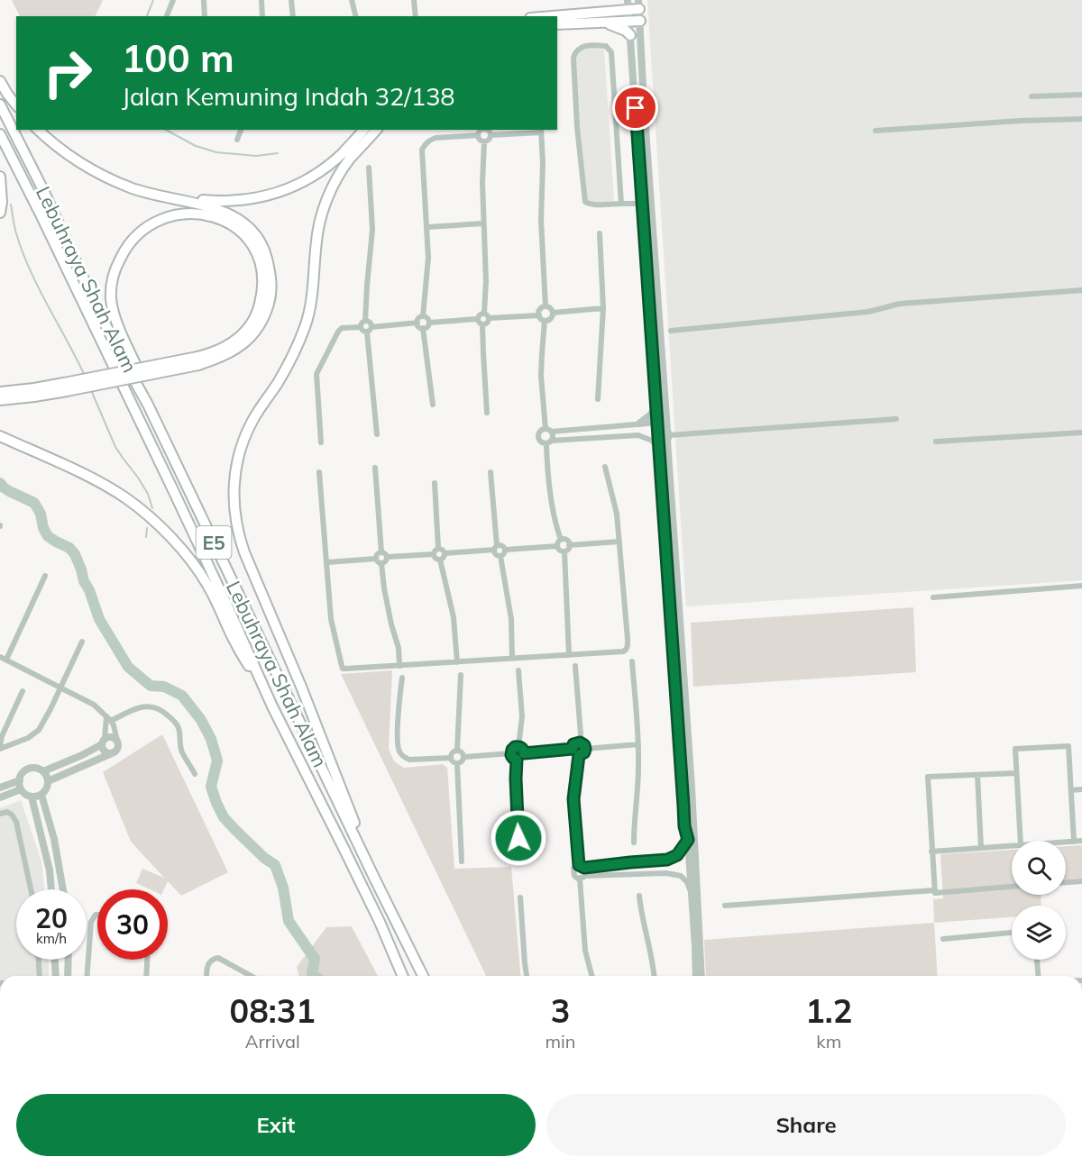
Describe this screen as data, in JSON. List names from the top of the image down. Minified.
{"streets":{"highway":["Lebuhraya Shah Alam","E5"]},"page":{"turn":["100 m","Jalan Kemuning Indah 32/138"],"speed":"20 km/h","limit":"30","eta":["08:31","Arrival","3","min","1.2","km"],"buttons":["Exit","Share"]}}
